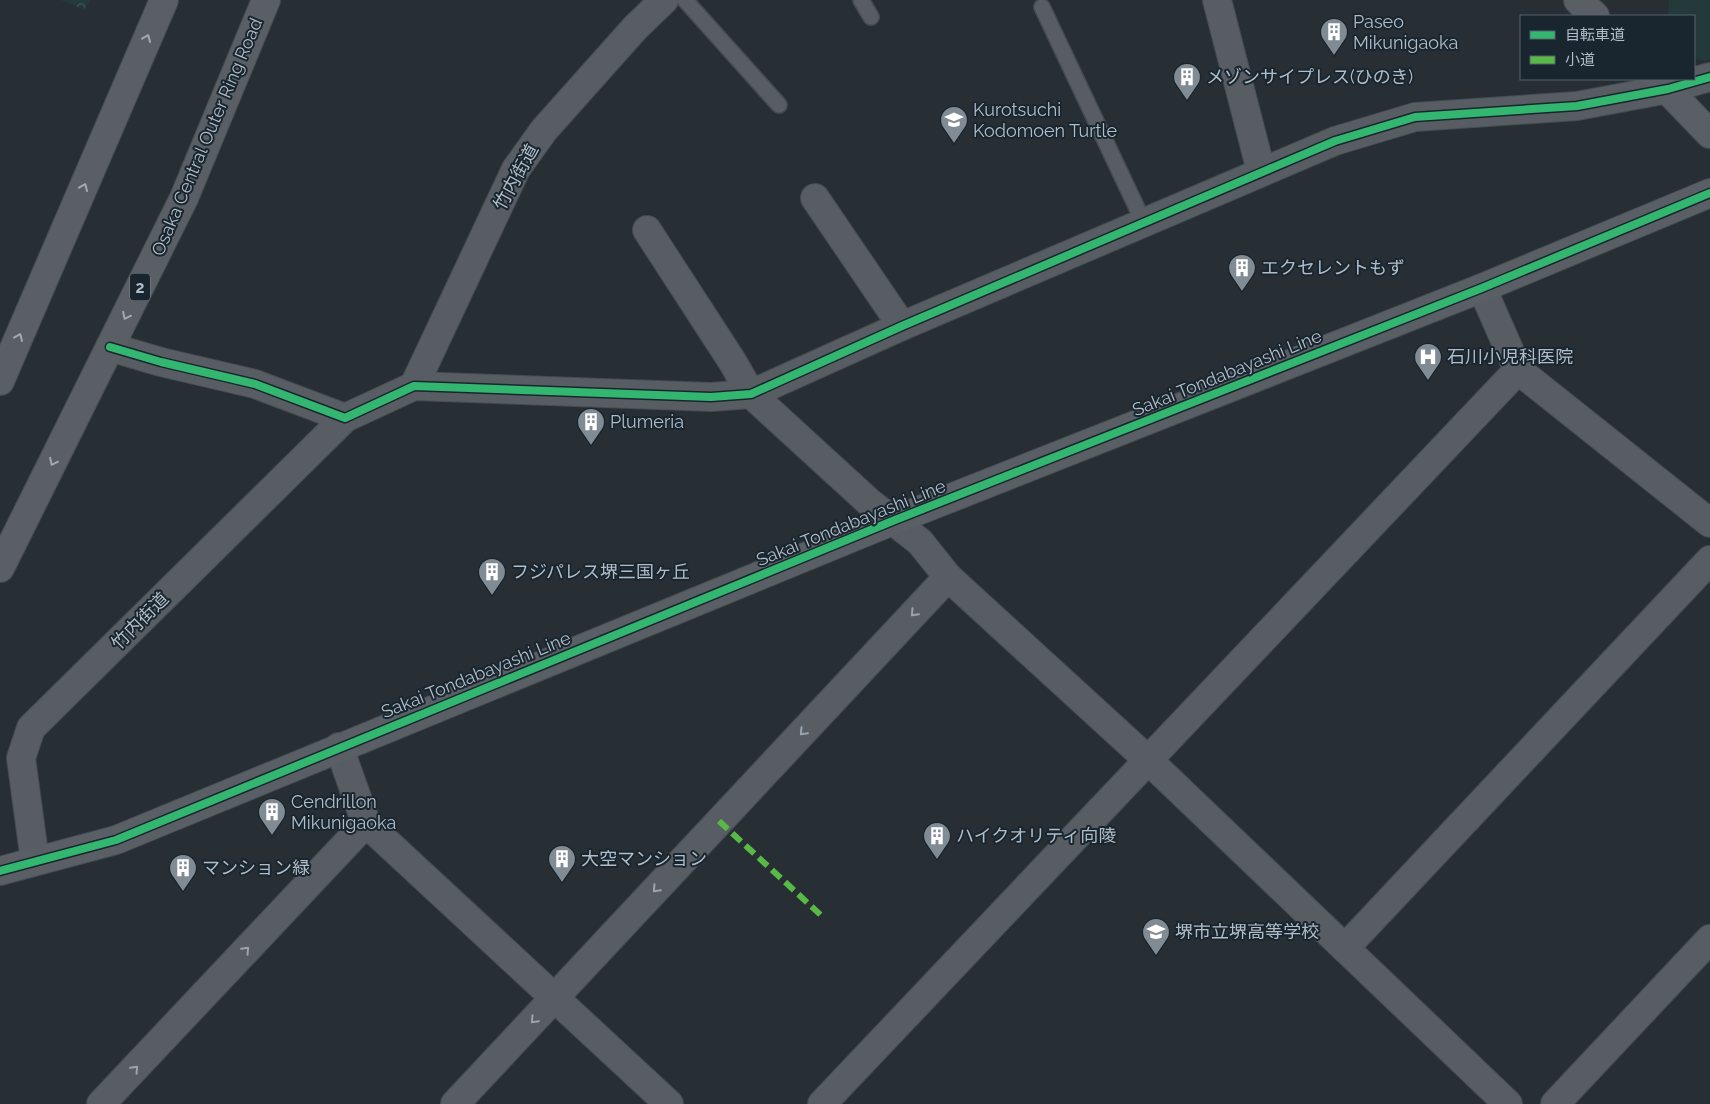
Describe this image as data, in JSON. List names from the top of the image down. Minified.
{"streets":{"main road":["Osaka Central Outer Ring Road","2","Sakai Tondabayashi Line"],"street":["竹内街道"]},"crossings":[["竹内街道","Sakai Tondabayashi Line"]],"places":{"building":["Paseo Mikunigaoka","メゾンサイプレス(ひのき)","エクセレントもず","Plumeria","フジパレス堺三国ヶ丘","Cendrillon Mikunigaoka","ハイクオリティ向陵","大空マンション","マンション緑"],"school or university":["Kurotsuchi Kodomoen Turtle","堺市立堺高等学校"],"hospital":["石川小児科医院"]},"legend":["自転車道","小道"]}
